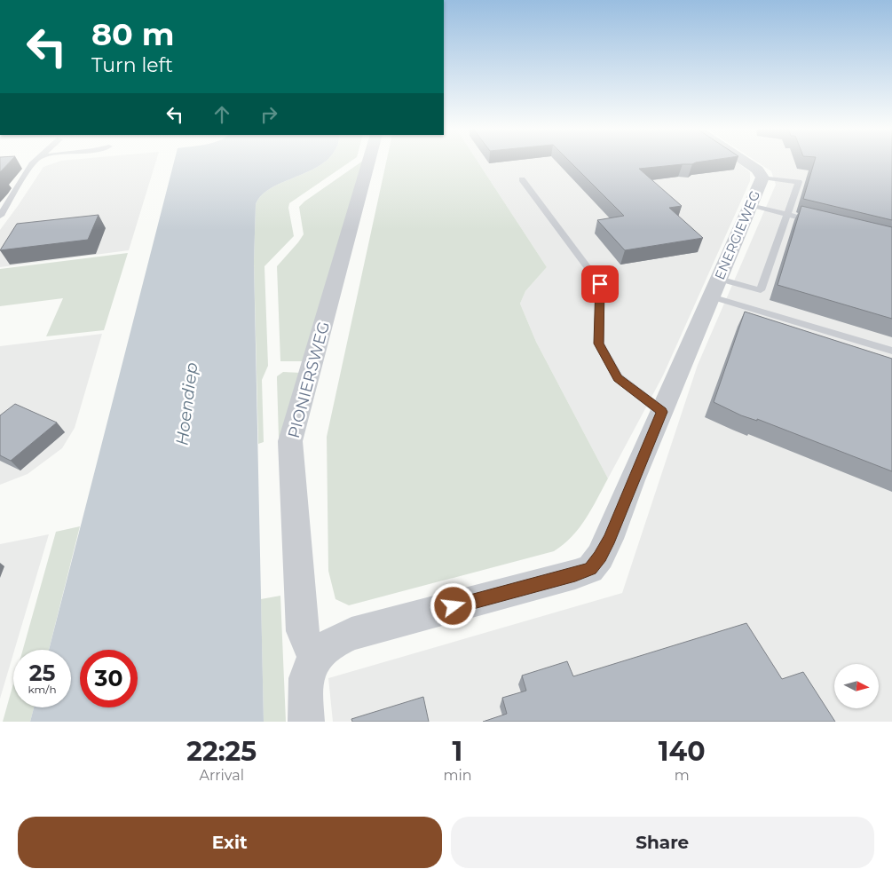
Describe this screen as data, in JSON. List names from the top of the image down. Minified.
{"streets":{"street":["ENERGIEWEG","PIONIERSWEG"]},"crossings":[["ENERGIEWEG","PIONIERSWEG"]],"water":["Hoendiep"],"north":"right","page":{"turn":["80 m","Turn left"],"speed":"25 km/h","limit":"30","eta":["22:25","Arrival","1","min","140","m"],"buttons":["Exit","Share"]}}
